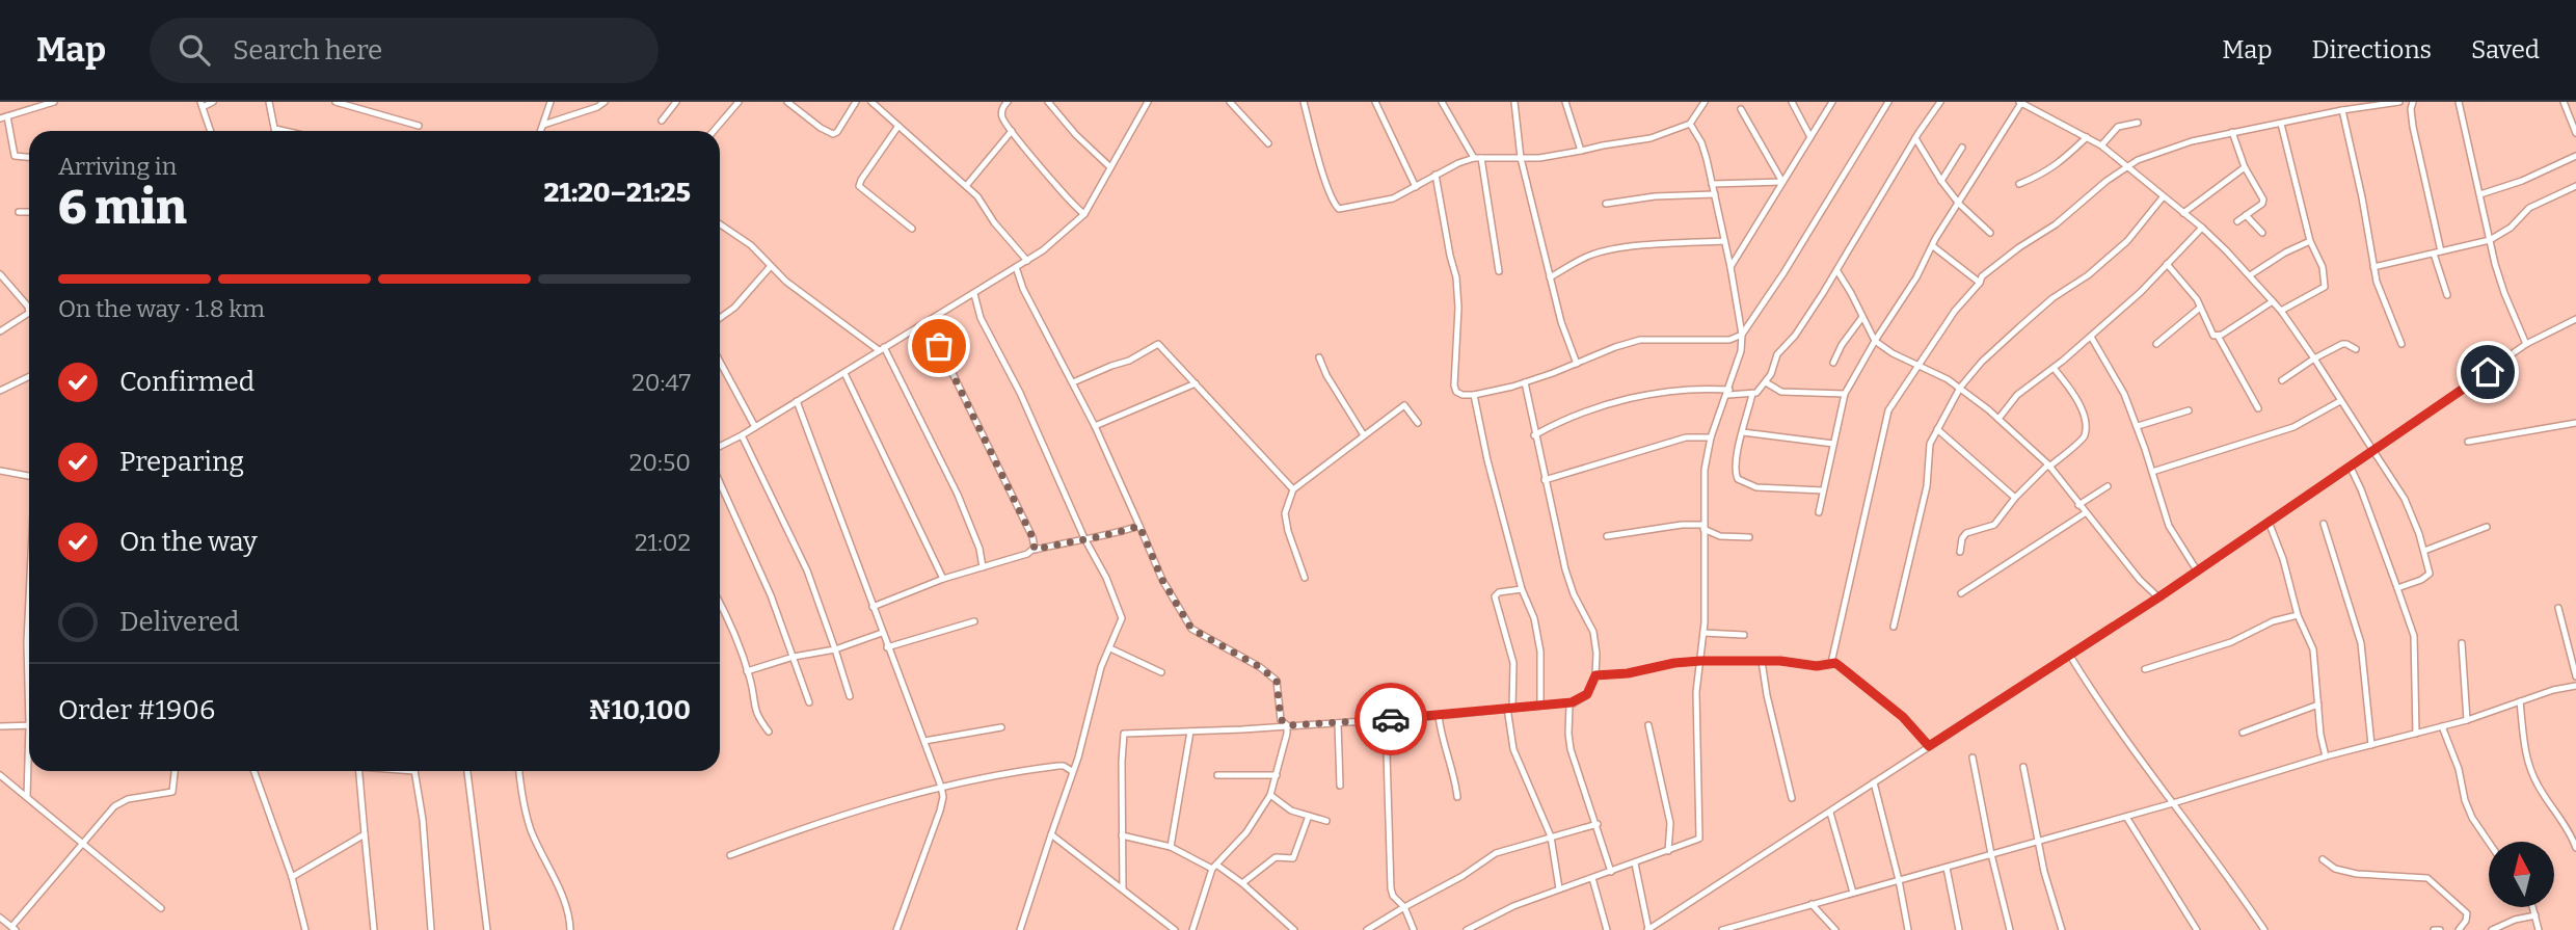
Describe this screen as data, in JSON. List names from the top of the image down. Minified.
{"north":"top","page":{"header":"Map","search":"Search here","nav":["Map","Directions","Saved"],"heading":["6 min","Arriving in","21:20–21:25"],"panel":["Order #1906","₦10,100"],"bar":"On the way · 1.8 km","list":[["Confirmed","20:47"],["Preparing","20:50"],["On the way","21:02"],"Delivered"]}}
